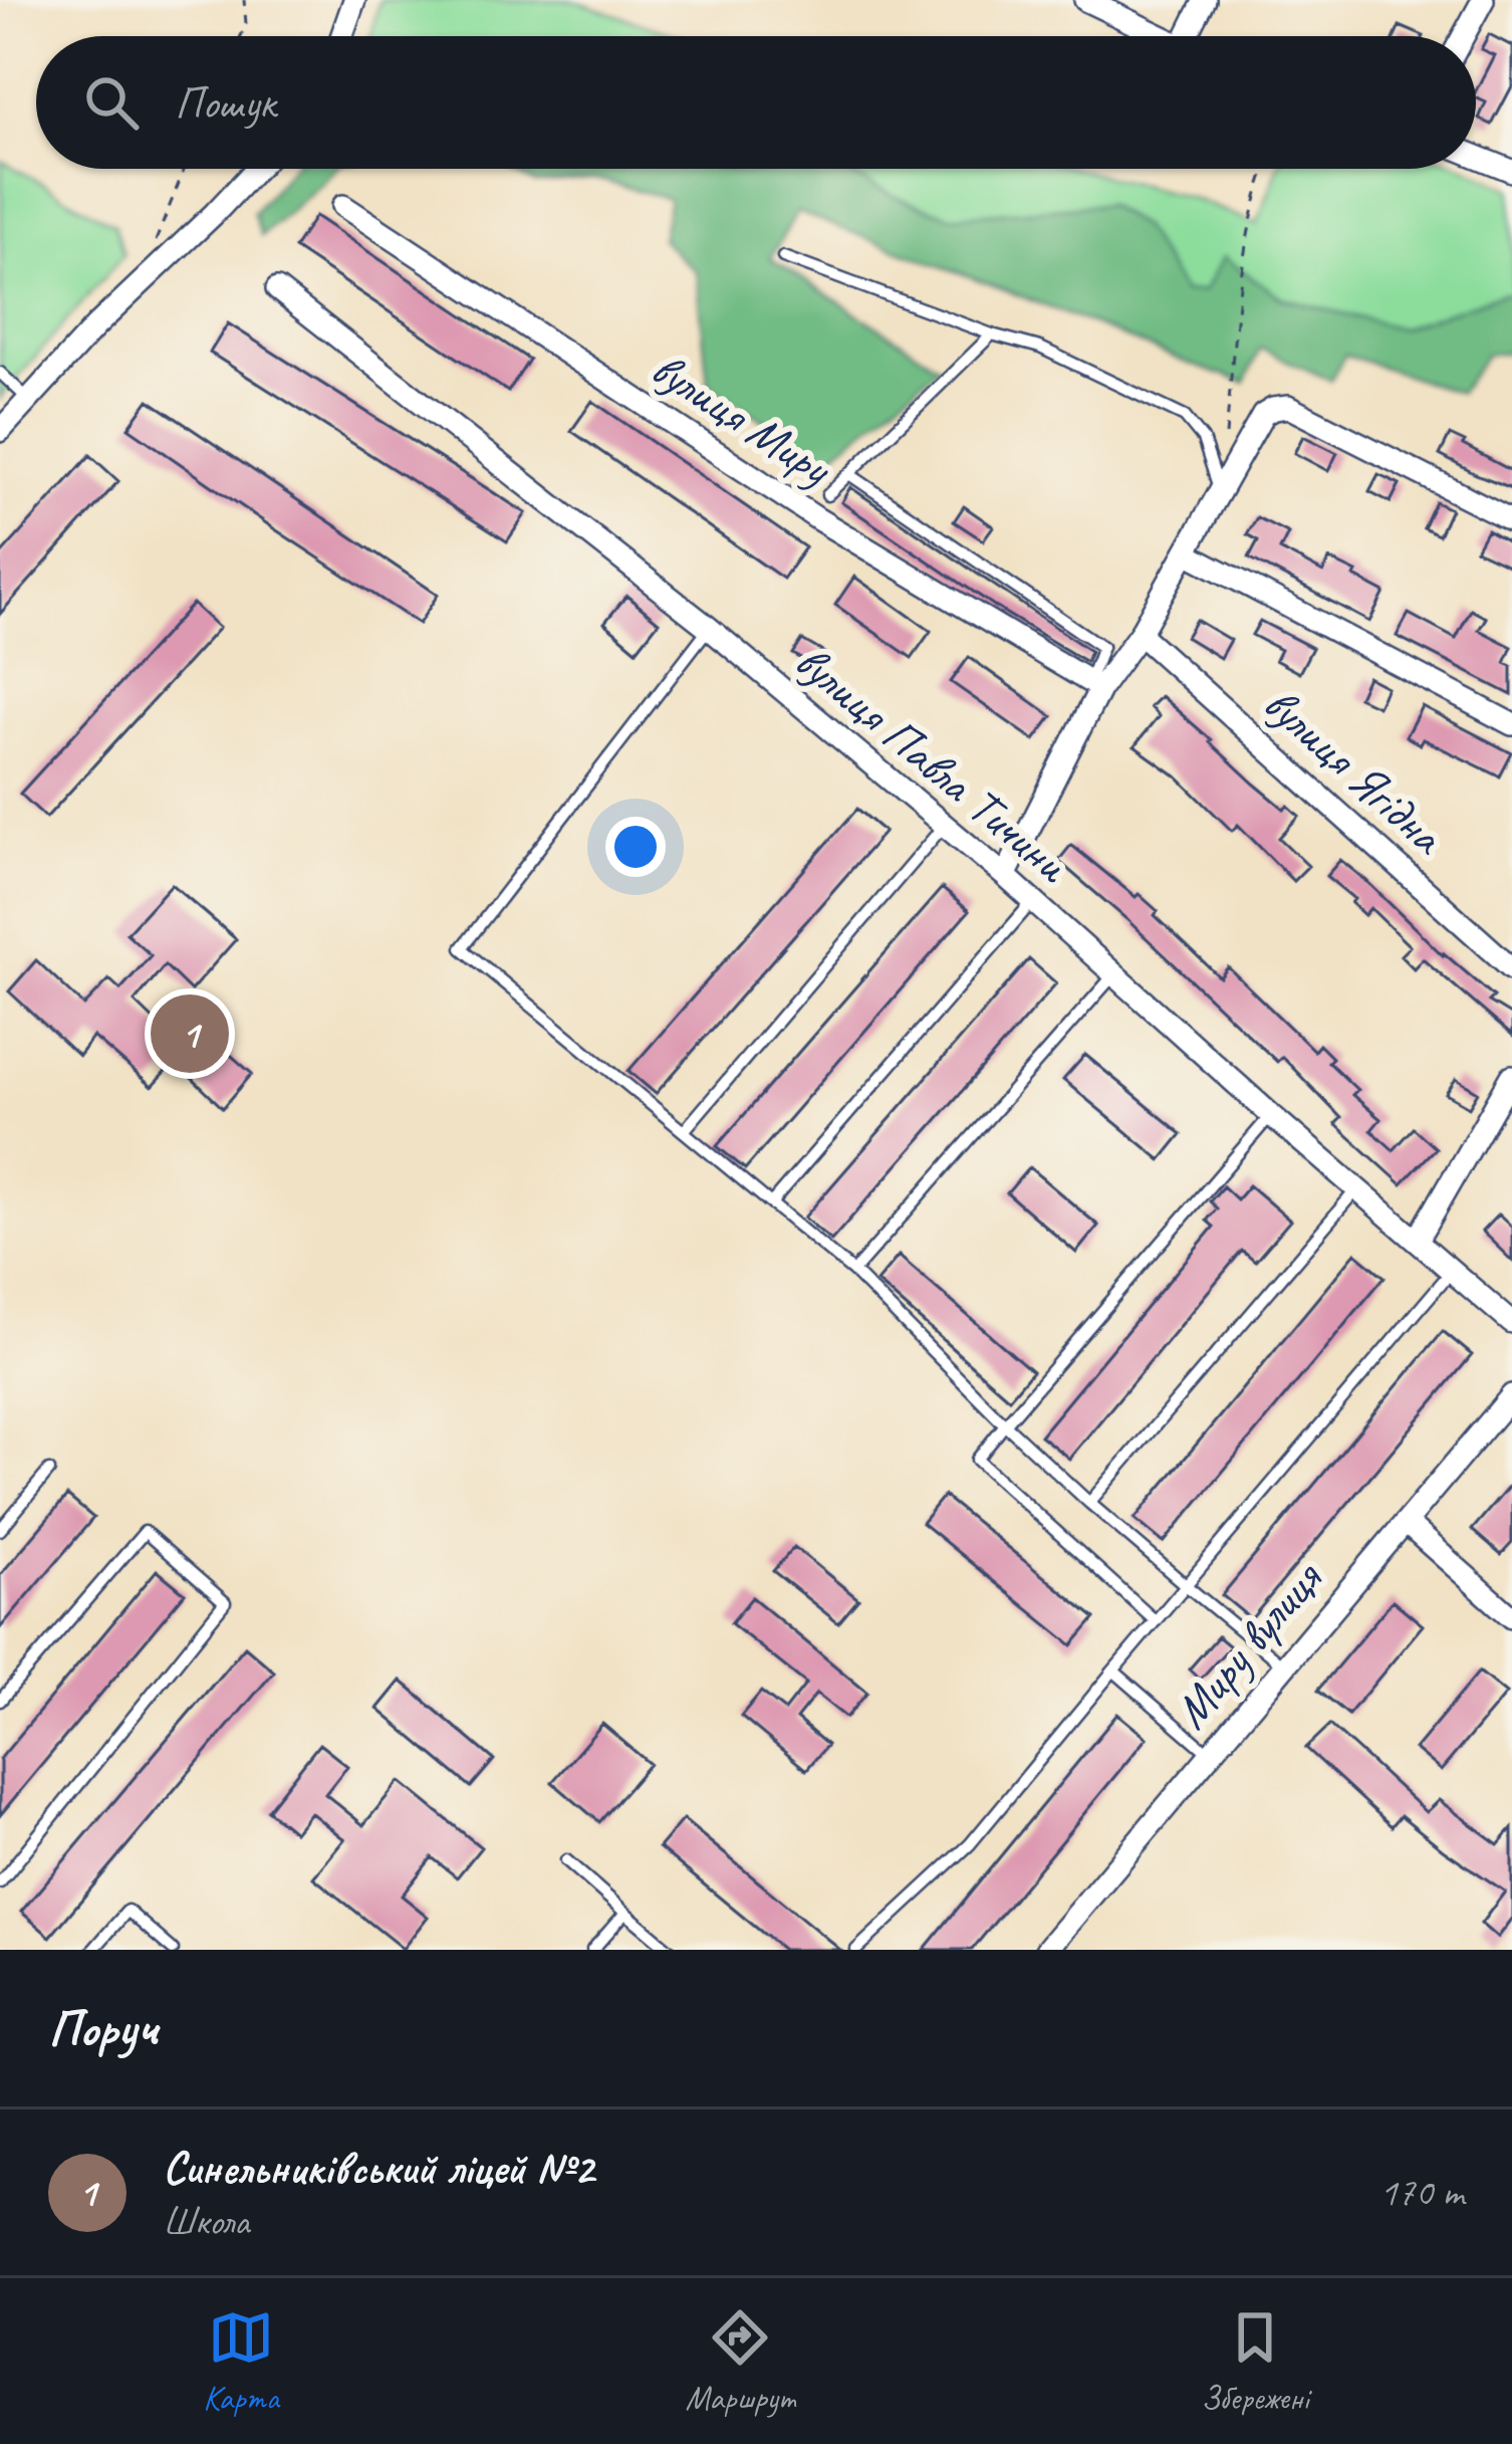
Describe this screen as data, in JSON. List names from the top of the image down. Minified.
{"streets":{"street":["вулиця Миру","вулиця Павла Тичини","вулиця Ягідна","Миру вулиця"]},"page":{"search":"Пошук","pins":"1","heading":"Поруч","list":[{"mark":"1","name":"Синельниківський ліцей №2","note":"Школа","value":"170 m"}],"nav":["Карта","Маршрут","Збережені"]}}
